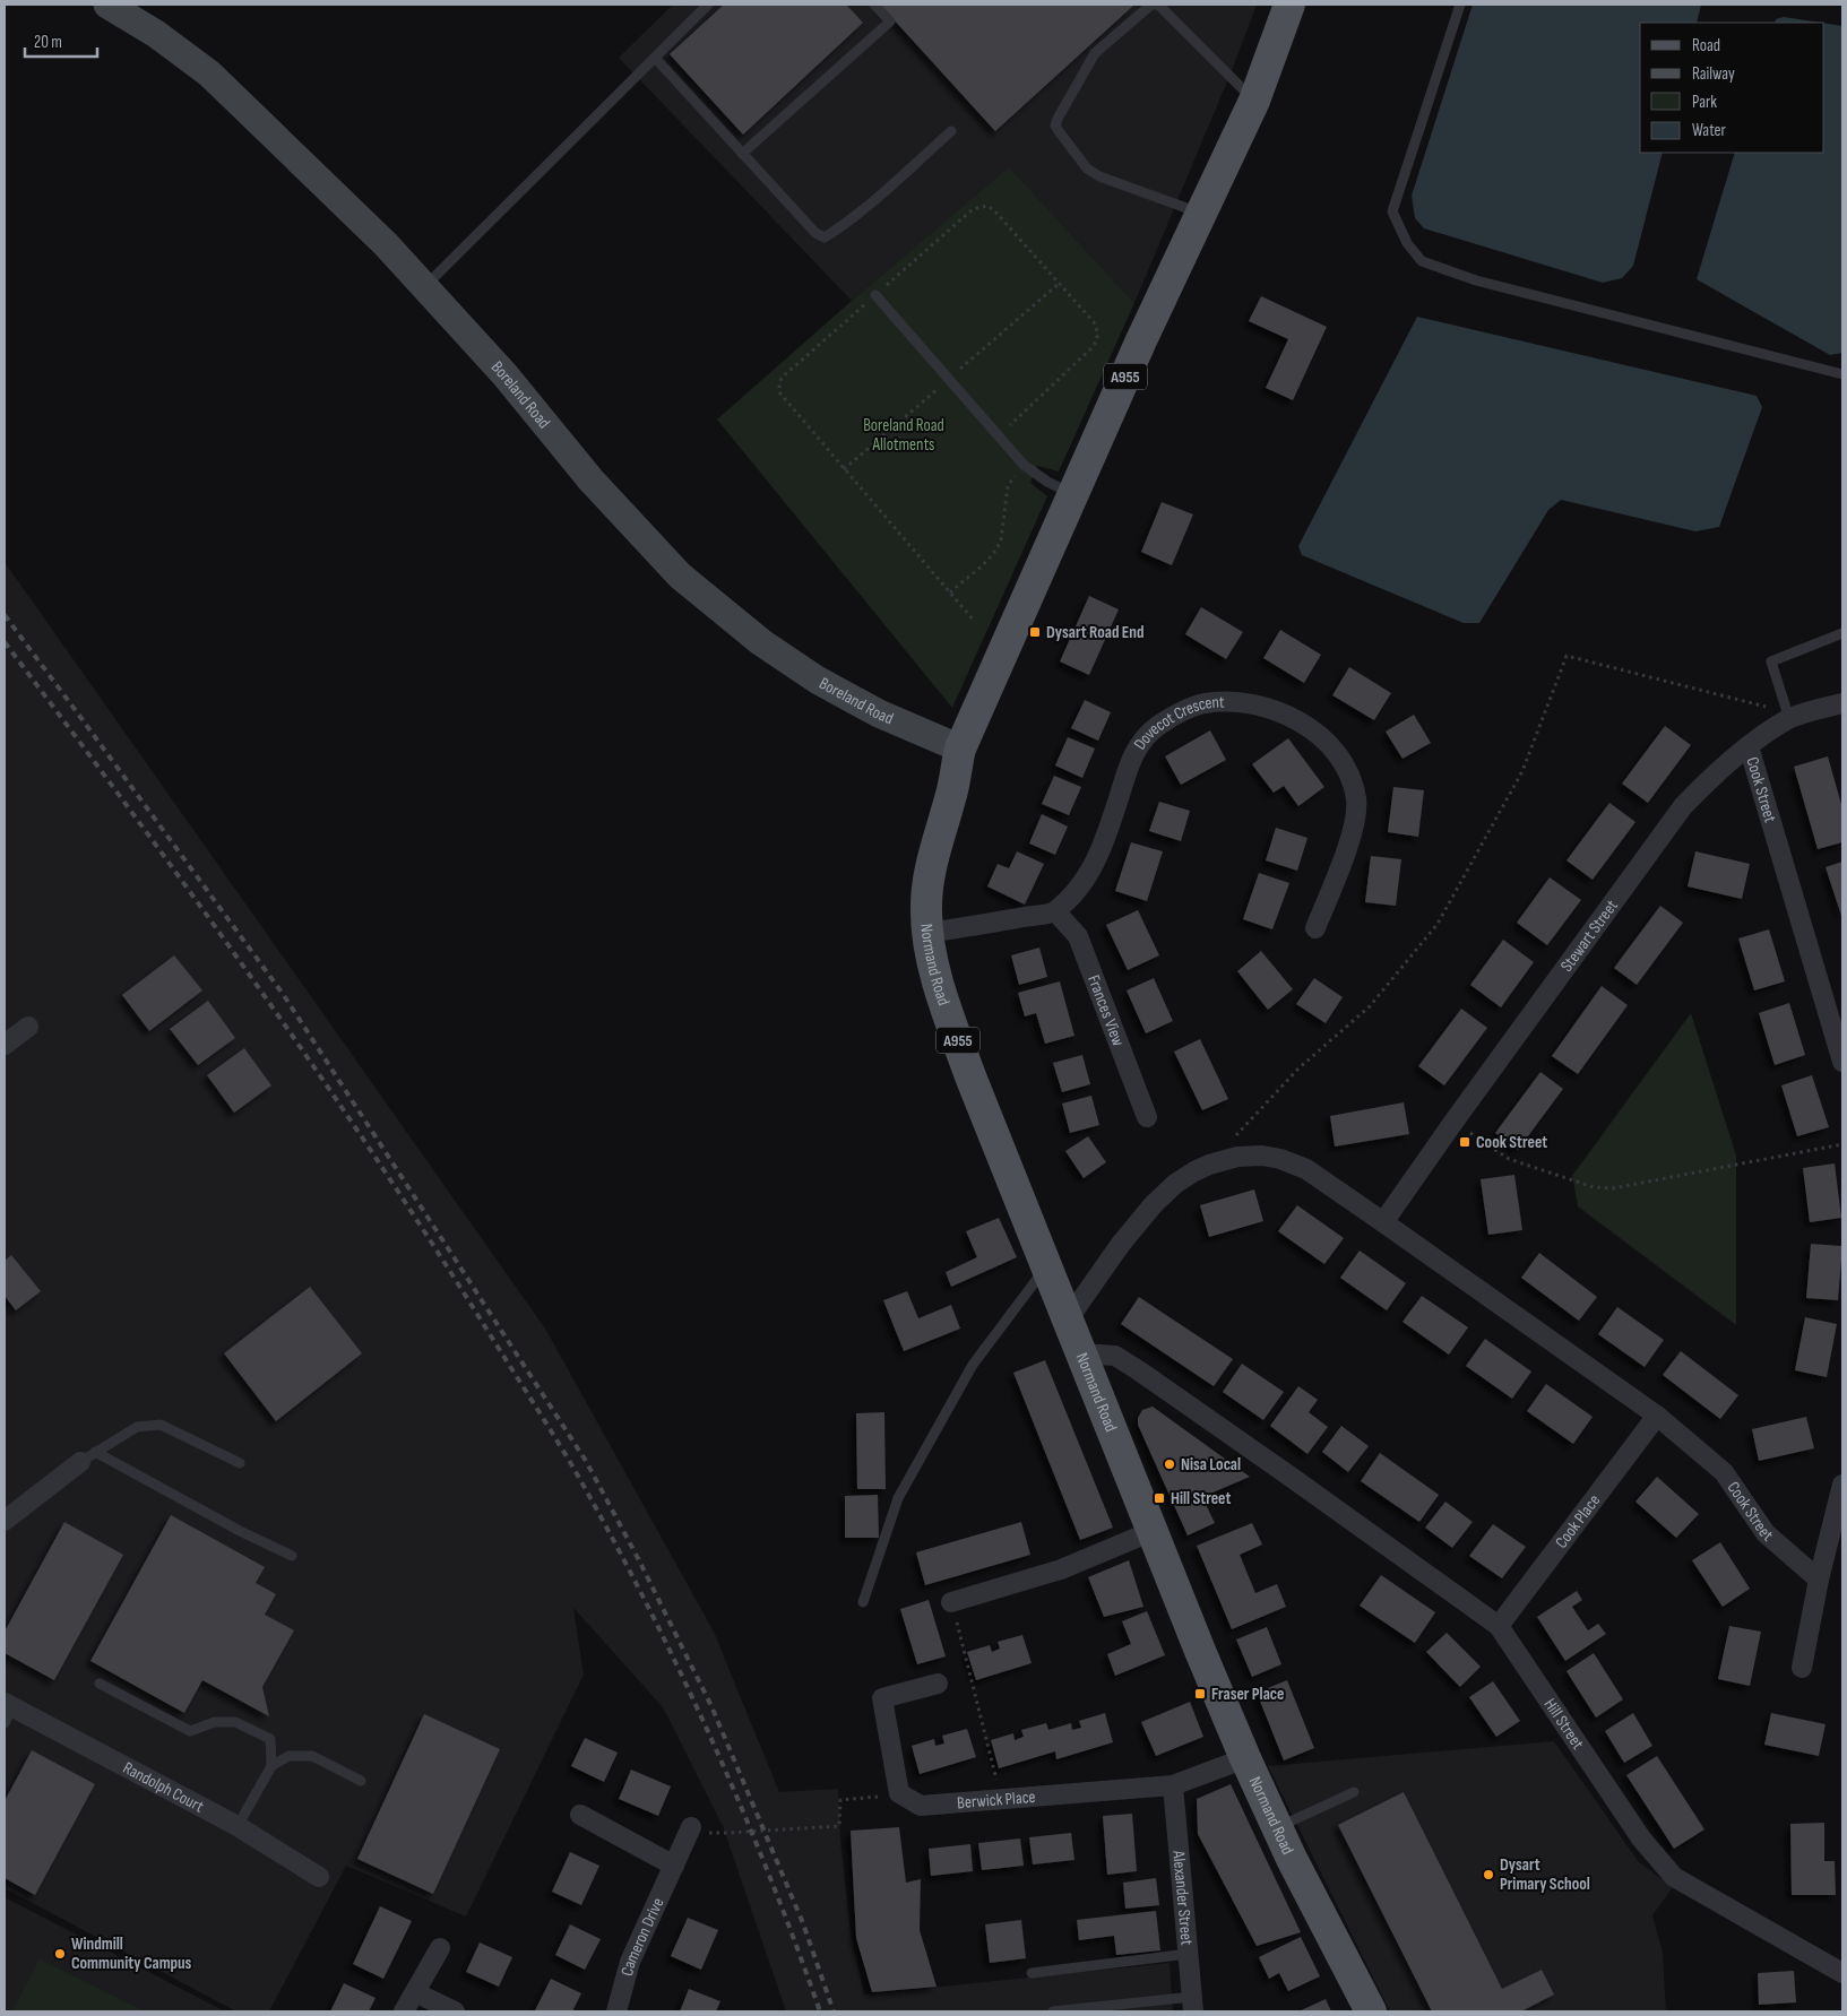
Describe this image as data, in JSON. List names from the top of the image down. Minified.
{"streets":{"main road":["A955","Boreland Road","Normand Road"],"street":["Dovecot Crescent","Cook Street","Stewart Street","Frances View","Cook Place","Hill Street","Randolph Court","Berwick Place","Alexander Street","Cameron Drive"]},"crossings":[["A955","Boreland Road"],["A955","Normand Road"],["Boreland Road","Normand Road"],["Dovecot Crescent","Frances View"],["Cook Street","Stewart Street"],["Cook Street","Normand Road"],["Cook Street","Cook Place"],["Normand Road","Hill Street"],["Normand Road","Berwick Place"],["Cook Place","Hill Street"],["Berwick Place","Alexander Street"]],"parks":["Boreland Road Allotments"],"places":{"transit":["Dysart Road End","Cook Street","Hill Street","Fraser Place"],"other":["Nisa Local","Dysart Primary School","Windmill Community Campus"]},"legend":["Road","Railway","Park","Water"],"scale_bar":"20 m"}
